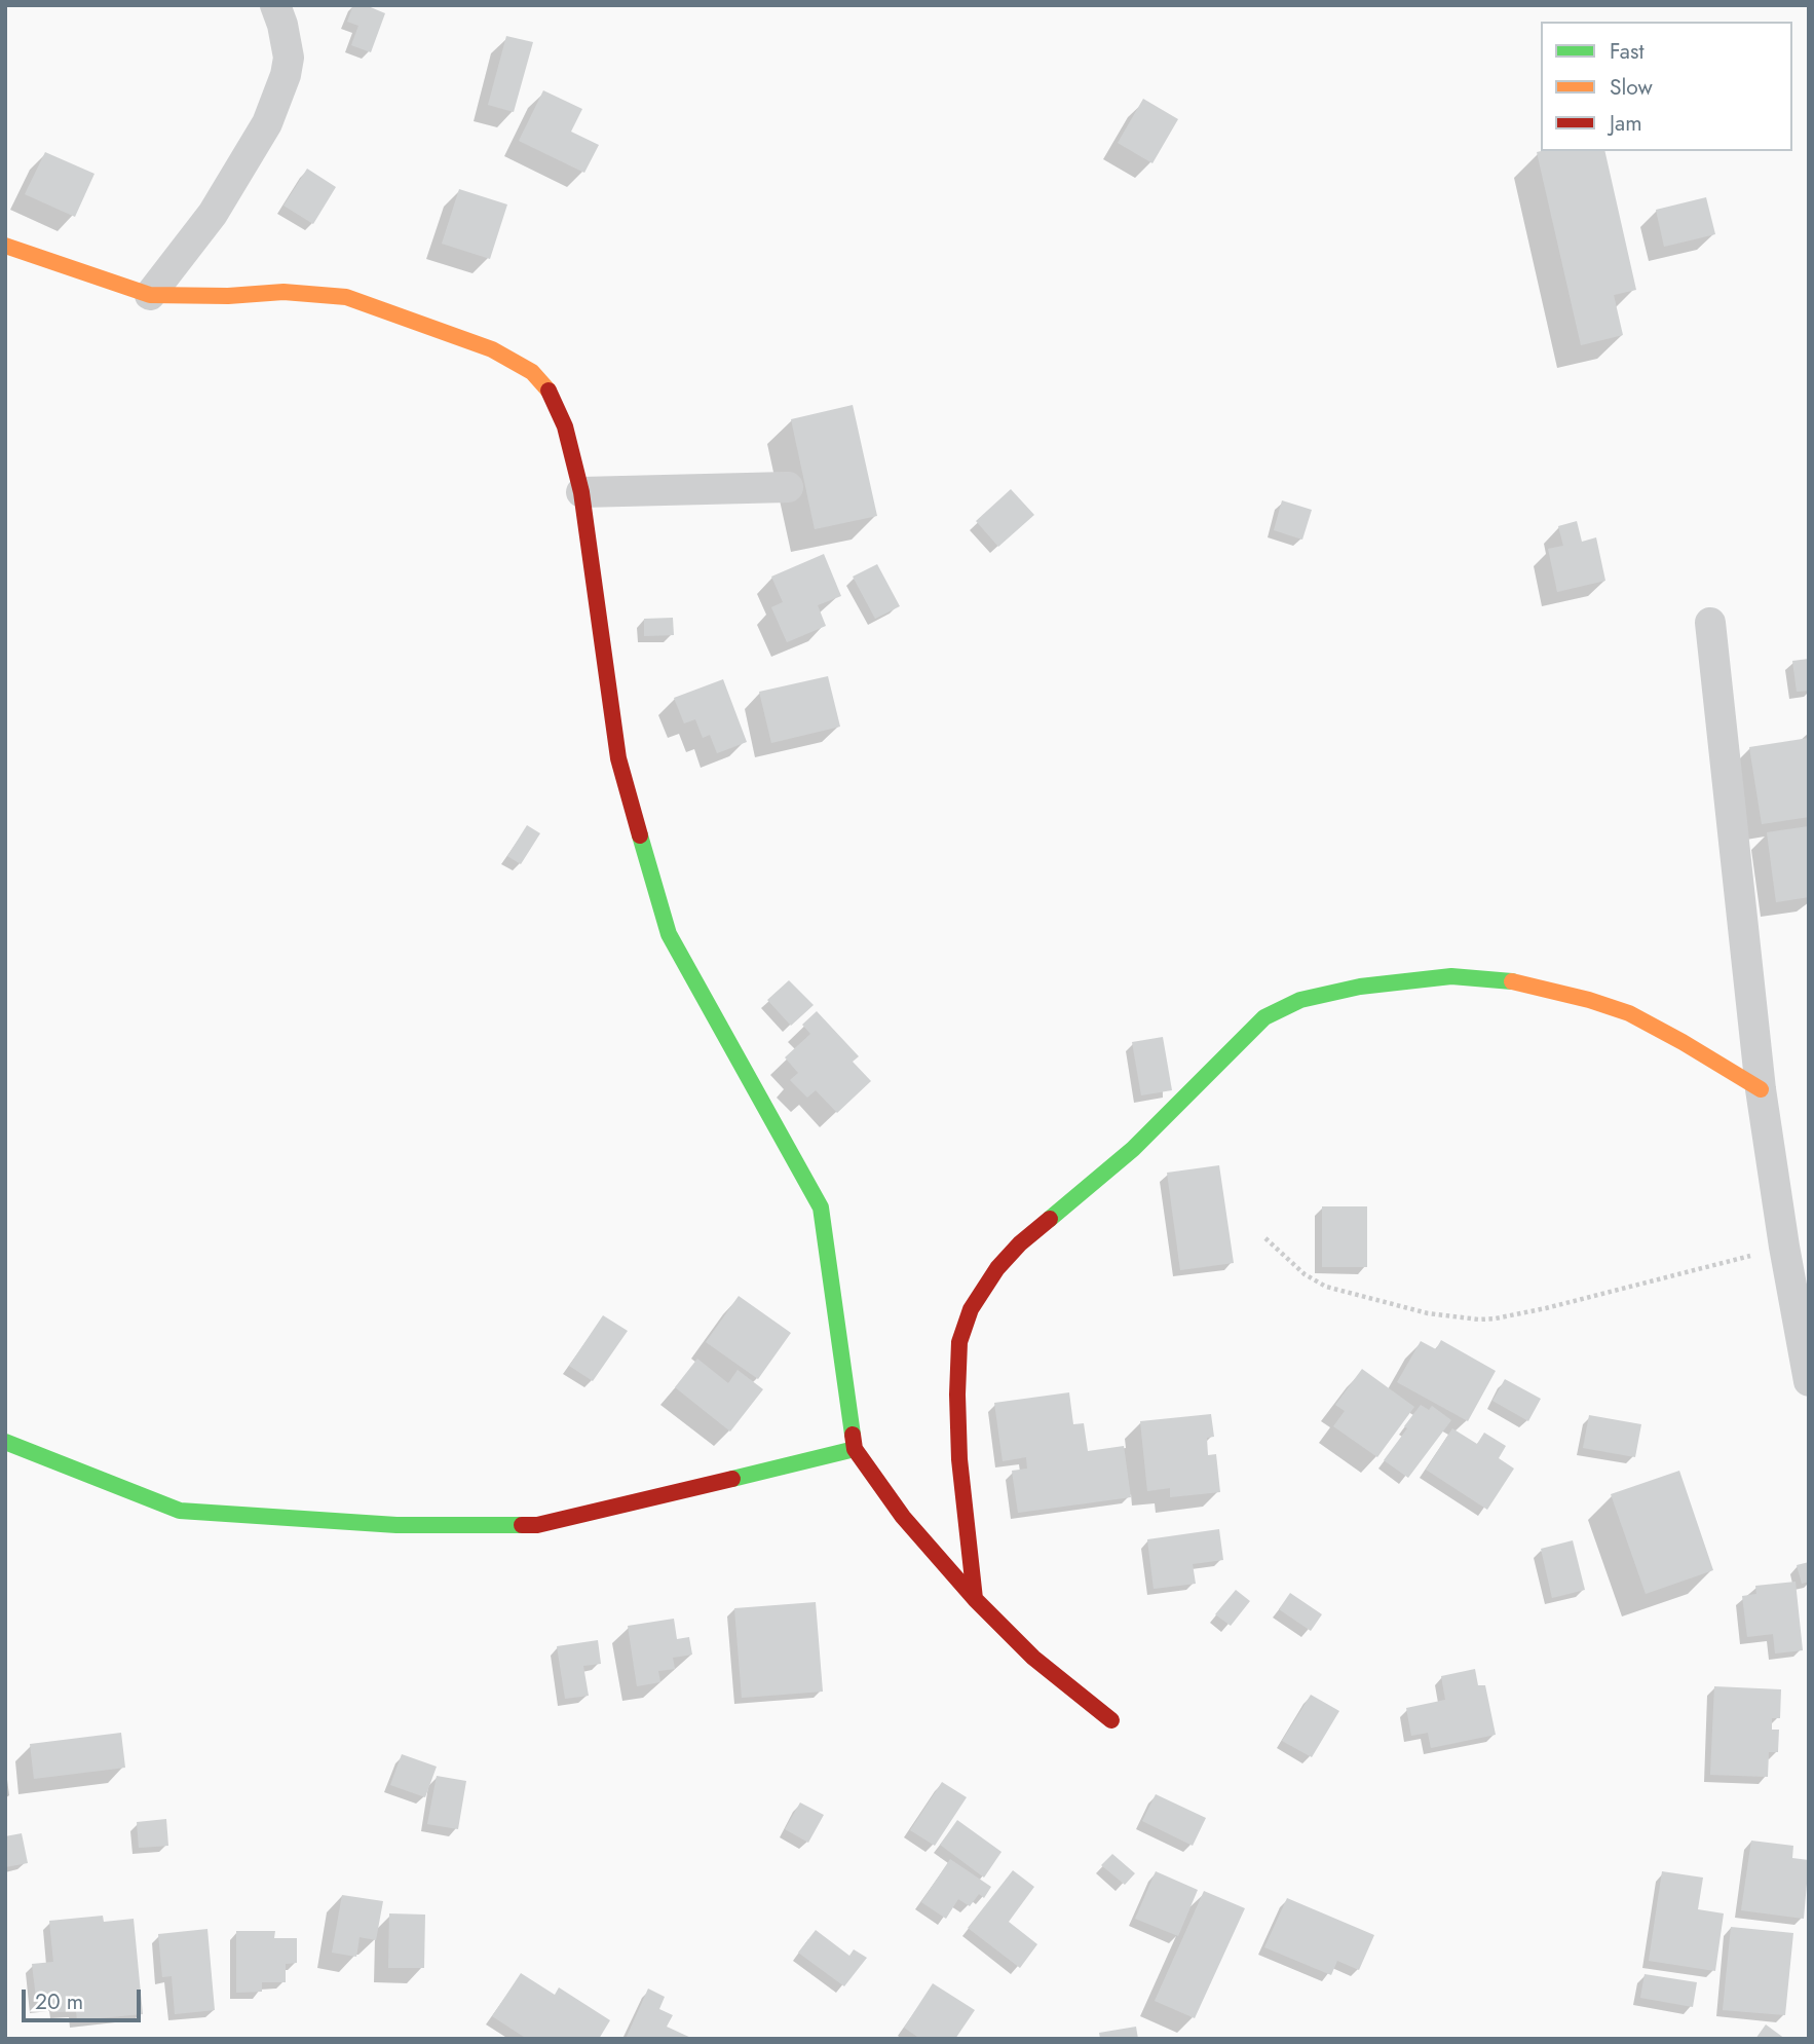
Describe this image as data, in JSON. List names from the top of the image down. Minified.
{"legend":["Fast","Slow","Jam"],"scale_bar":"20 m"}
